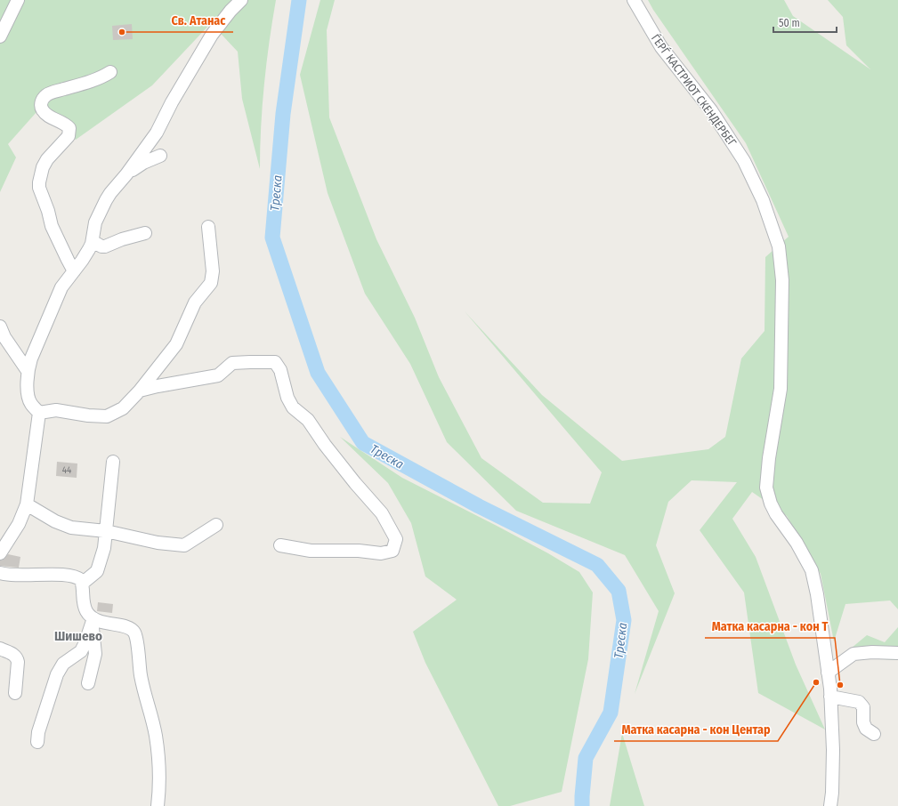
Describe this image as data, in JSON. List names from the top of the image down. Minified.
{"streets":{"street":["ЃЕРЃ КАСТРИОТ СКЕНДЕРБЕГ"]},"districts":["Шишево"],"water":["Треска"],"places":["Св. Атанас","Матка касарна - кон Центар","Матка касарна - кон Т"],"house_numbers":["44"],"scale_bar":"50 m"}
